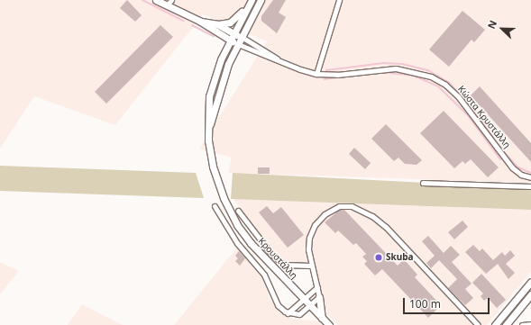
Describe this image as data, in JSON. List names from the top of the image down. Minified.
{"streets":{"street":["Κώστα Κρυστάλλη","Κρουστάλλη"]},"crossings":[["Κώστα Κρυστάλλη","Κρουστάλλη"]],"places":["Skuba"],"scale_bar":"100 m","north":"top left"}
